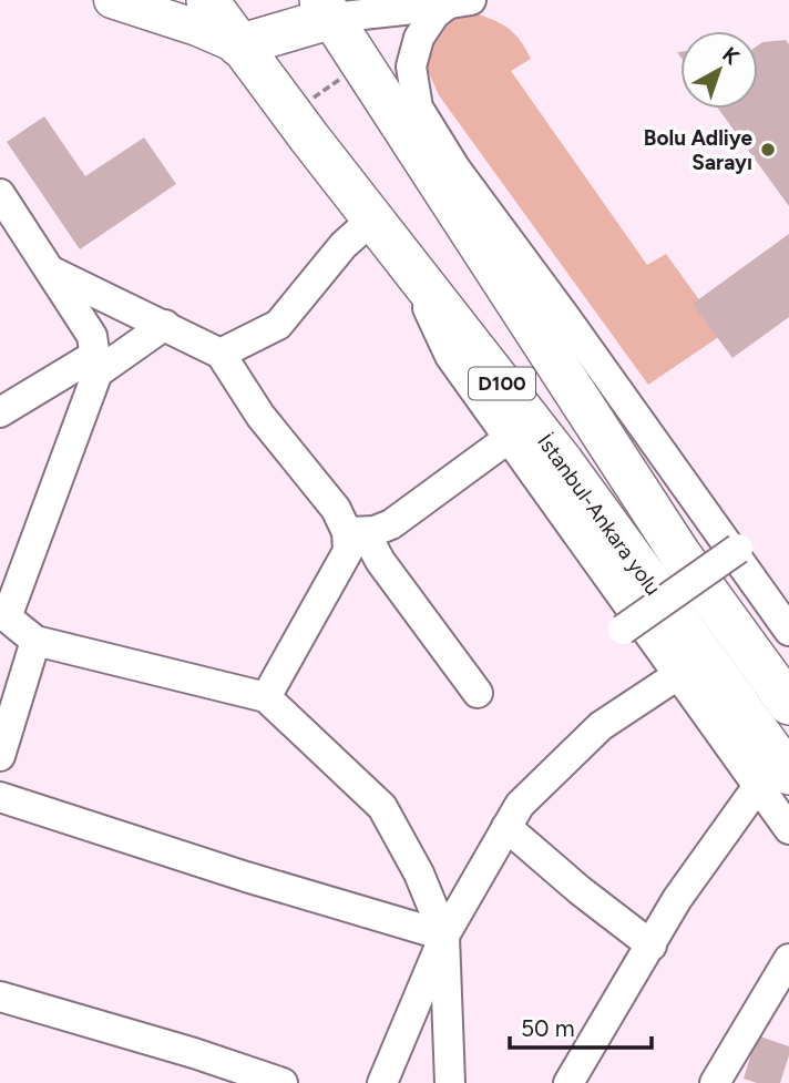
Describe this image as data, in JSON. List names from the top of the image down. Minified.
{"streets":{"highway":["D100","İstanbul-Ankara yolu"]},"places":["Bolu Adliye Sarayı"],"scale_bar":"50 m","north":"top right"}
